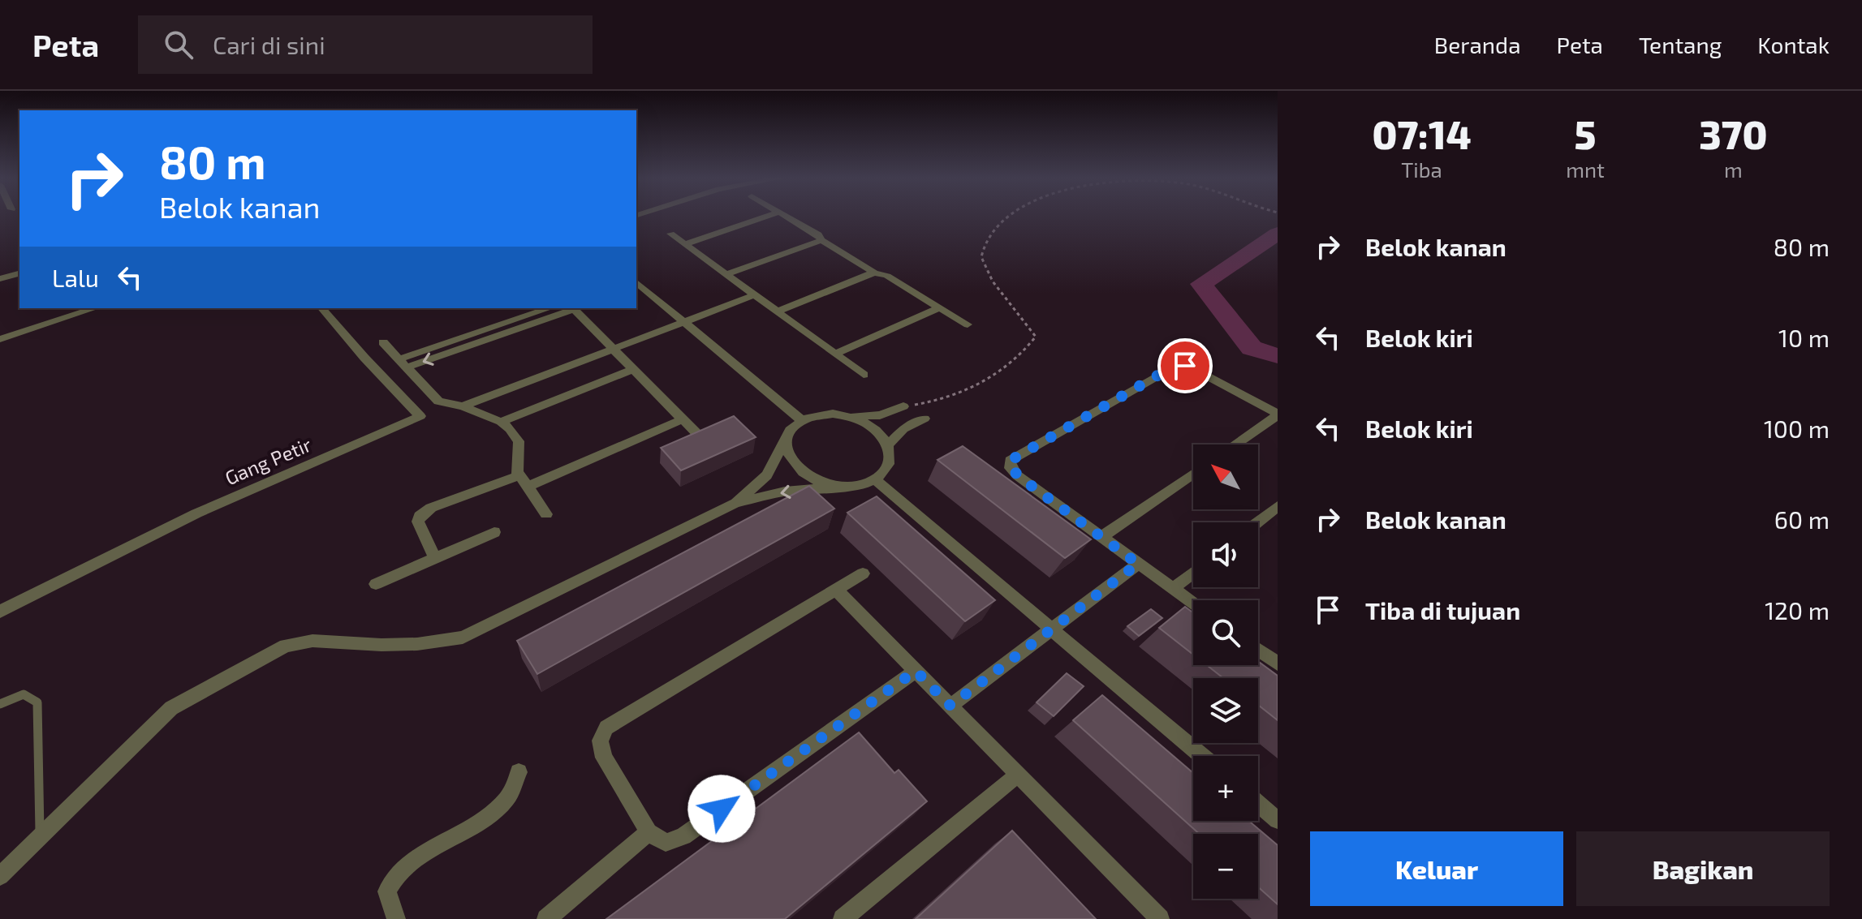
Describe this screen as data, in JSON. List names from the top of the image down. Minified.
{"streets":{"street":["Gang Petir"]},"north":"top left","page":{"header":"Peta","search":"Cari di sini","nav":["Beranda","Peta","Tentang","Kontak"],"eta":["07:14","Tiba","5","mnt","370","m"],"turn":["80 m","Belok kanan"],"list":[{"name":"Belok kanan","value":"80 m"},{"name":"Belok kiri","value":"10 m"},{"name":"Belok kiri","value":"100 m"},{"name":"Belok kanan","value":"60 m"},{"name":"Tiba di tujuan","value":"120 m"}],"then":"Lalu","map_buttons":["+","−"],"buttons":["Keluar","Bagikan"]}}
